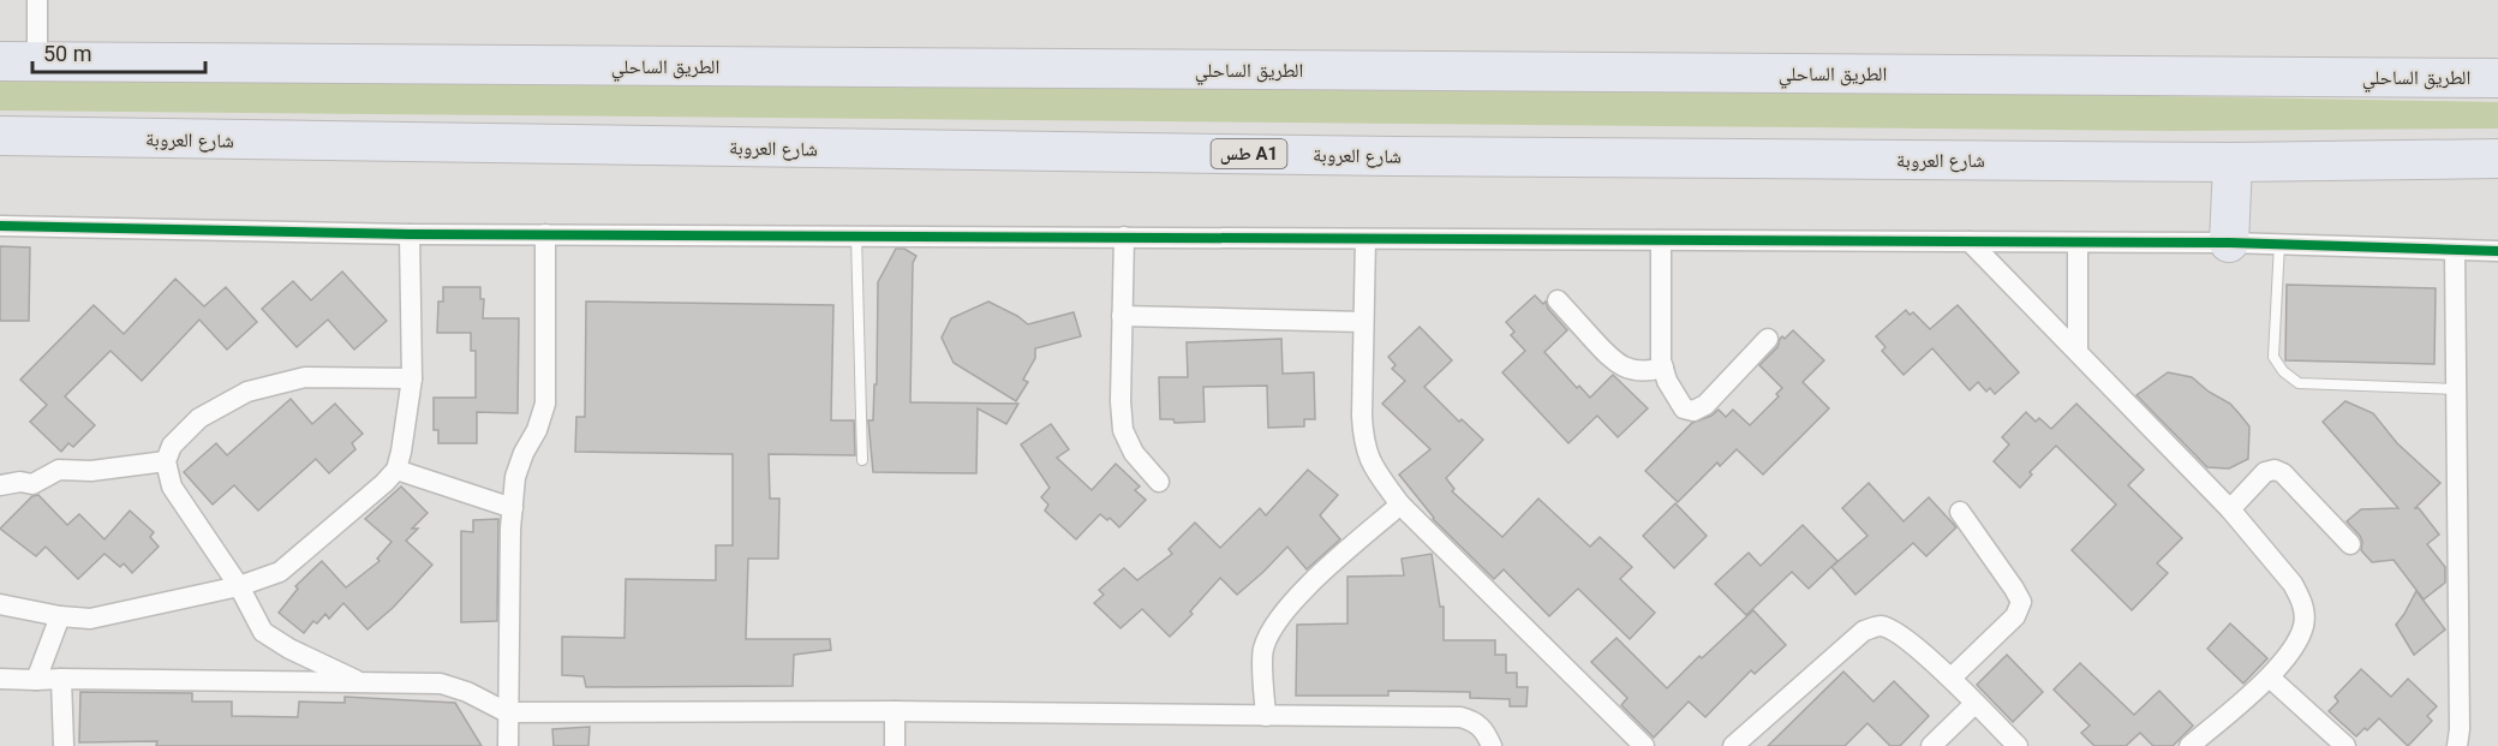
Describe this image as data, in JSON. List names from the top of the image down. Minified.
{"streets":{"highway":["الطريق الساحلي","شارع العروبة","طس A1"]},"scale_bar":"50 m"}
